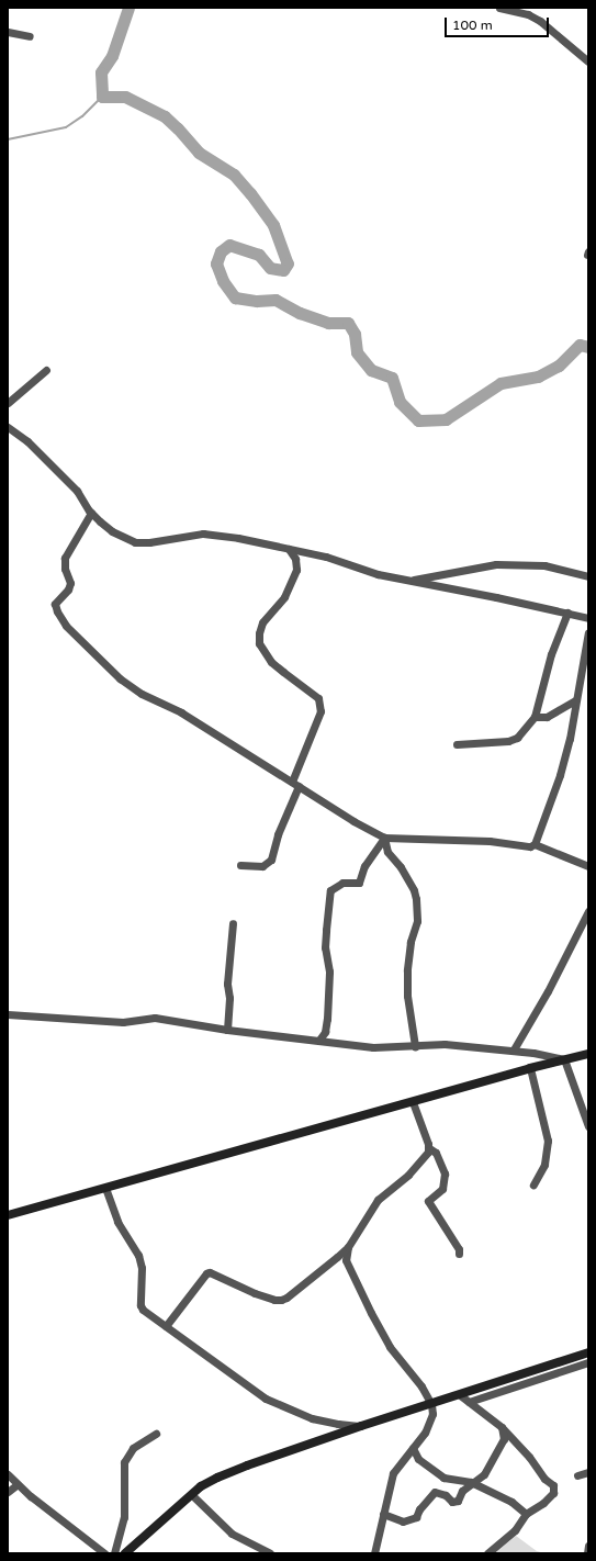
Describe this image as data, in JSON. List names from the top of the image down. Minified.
{"scale_bar":"100 m"}
